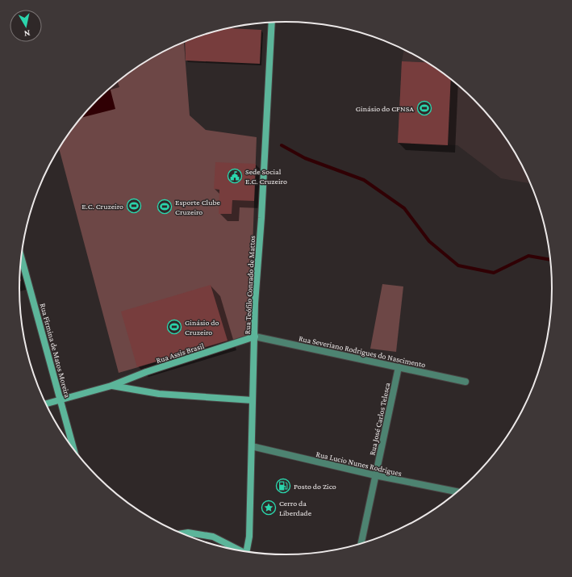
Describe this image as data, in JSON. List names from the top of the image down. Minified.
{"streets":{"street":["Rua Teófilo Conrado de Mattos","Rua Firmina de Matos Moreira","Rua Severiano Rodrigues do Nascimento","Rua Assis Brasil","Rua José Carlos Telesca","Rua Lucio Nunes Rodrigues"]},"crossings":[["Rua Teófilo Conrado de Mattos","Rua Severiano Rodrigues do Nascimento"],["Rua Teófilo Conrado de Mattos","Rua Assis Brasil"],["Rua Teófilo Conrado de Mattos","Rua Lucio Nunes Rodrigues"],["Rua Firmina de Matos Moreira","Rua Assis Brasil"],["Rua Severiano Rodrigues do Nascimento","Rua Assis Brasil"],["Rua Severiano Rodrigues do Nascimento","Rua José Carlos Telesca"],["Rua José Carlos Telesca","Rua Lucio Nunes Rodrigues"]],"places":{"sports":["Ginásio do CFNSA","E.C. Cruzeiro","Esporte Clube Cruzeiro","Ginásio do Cruzeiro"],"public building":["Sede Social E.C. Cruzeiro"],"fuel station":["Posto do Zico"],"place":["Cerro da Liberdade"]},"north":"bottom"}
